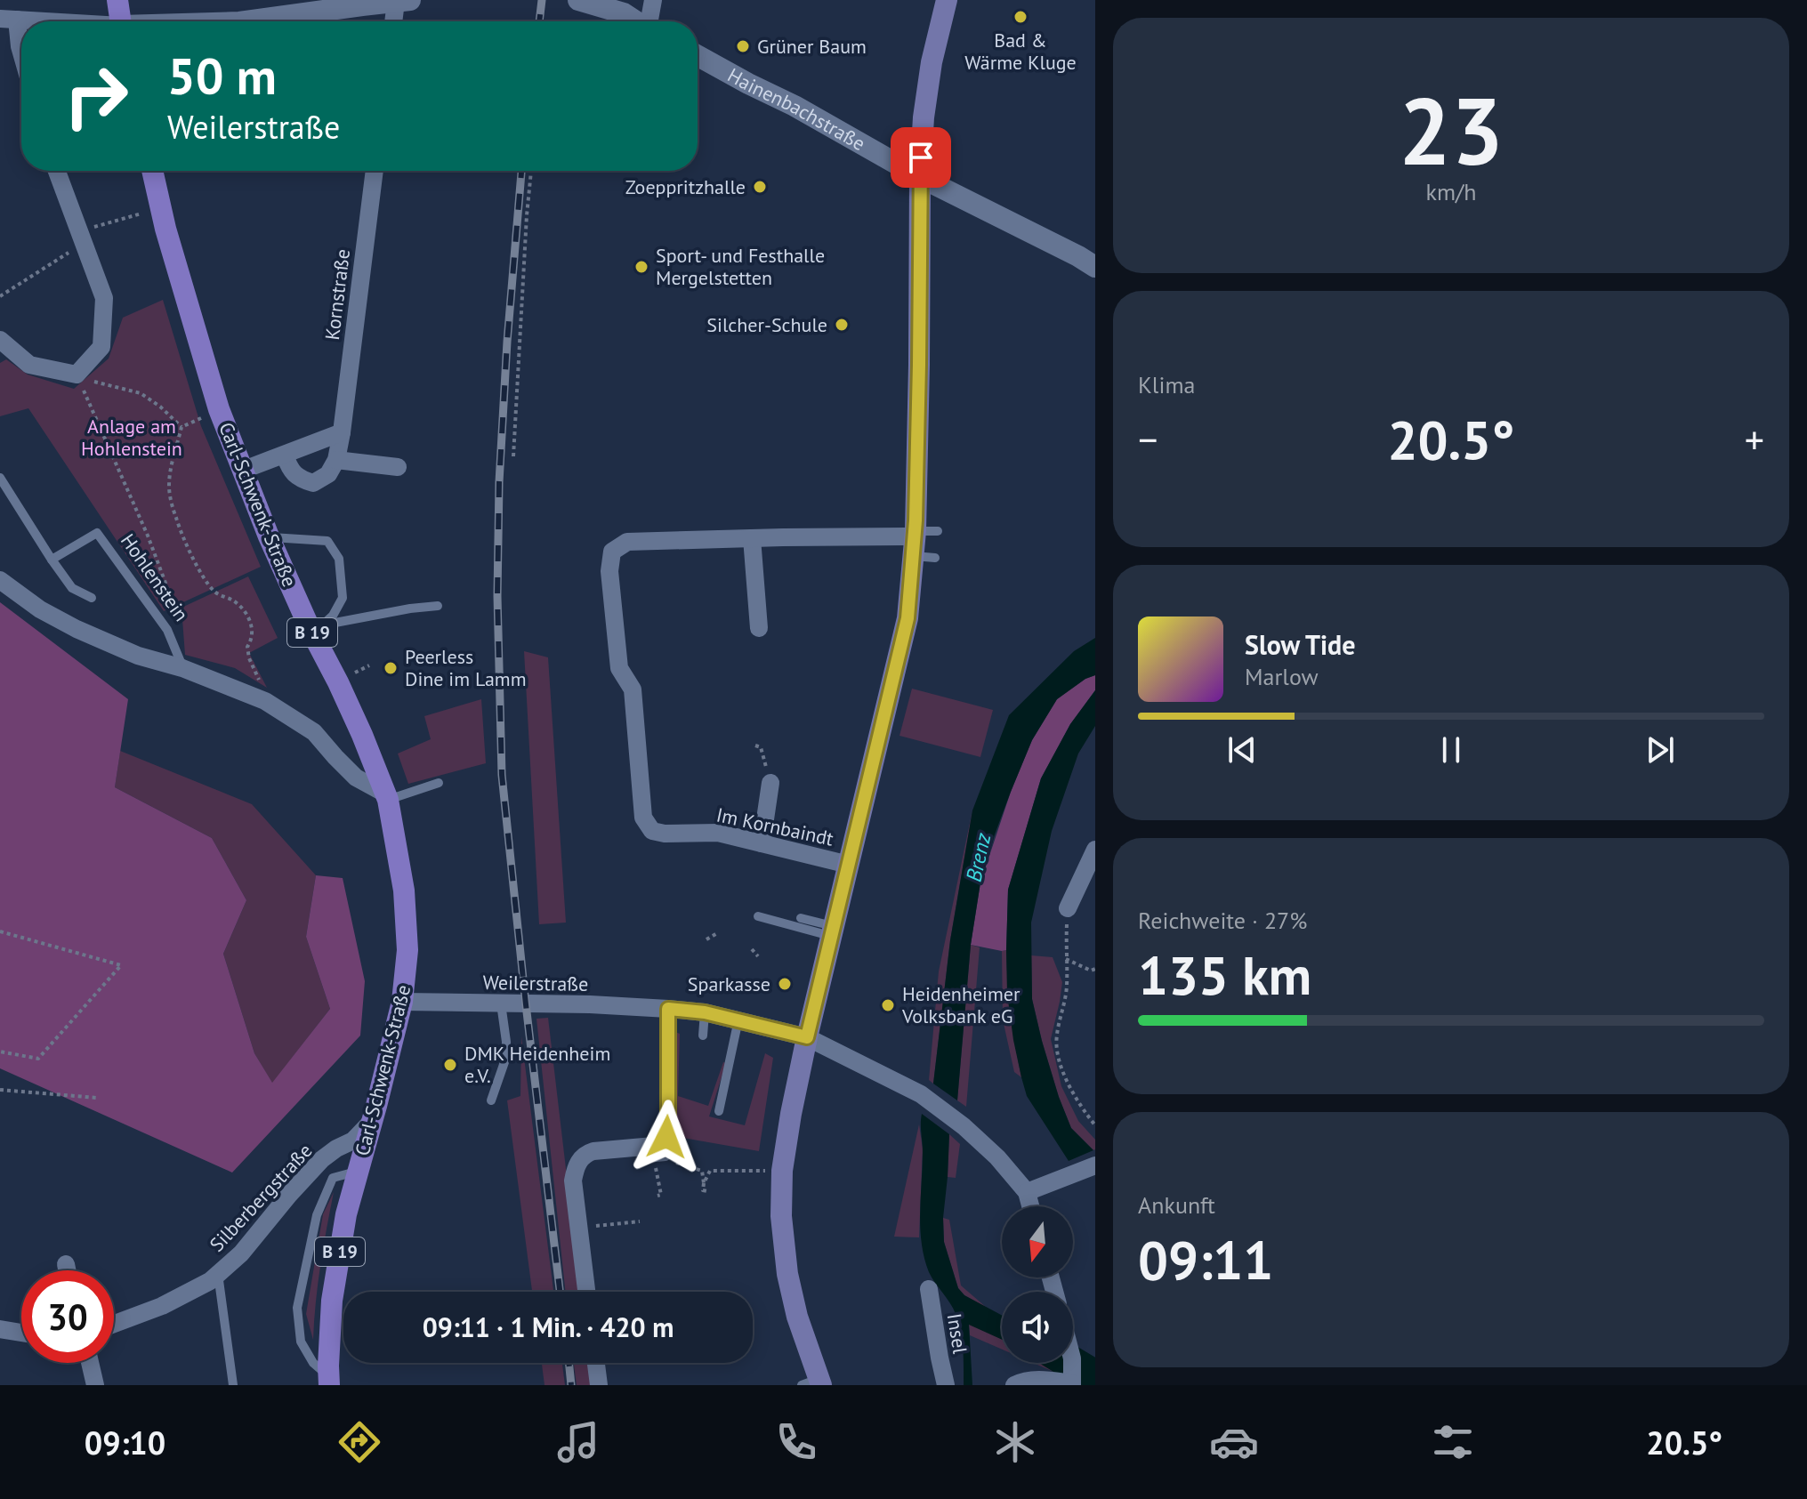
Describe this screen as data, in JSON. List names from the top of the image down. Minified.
{"streets":{"main road":["Carl-Schwenk-Straße","B 19"],"street":["Hainenbachstraße","Kornstraße","Im Kornbaindt","Weilerstraße","Silberbergstraße","Insel"],"lane":["Hohlenstein"]},"crossings":[["Carl-Schwenk-Straße","Weilerstraße"],["Carl-Schwenk-Straße","Silberbergstraße"]],"water":["Brenz"],"parks":["Anlage am Hohlenstein"],"places":["Bad & Wärme Kluge","Grüner Baum","Zoeppritzhalle","Sport- und Festhalle Mergelstetten","Silcher-Schule","Peerless Dine im Lamm","Sparkasse","Heidenheimer Volksbank eG","DMK Heidenheim e.V."],"north":"bottom","page":{"tile":[["23","km/h"],"Klima",["Reichweite · 27%","135 km"],["Ankunft","09:11"]],"turn":["50 m","Weilerstraße"],"heat":["−","20.5°","+"],"song":["Slow Tide","Marlow"],"limit":"30","trip":"09:11 · 1 Min. · 420 m","tabs":["09:10","20.5°"]}}
